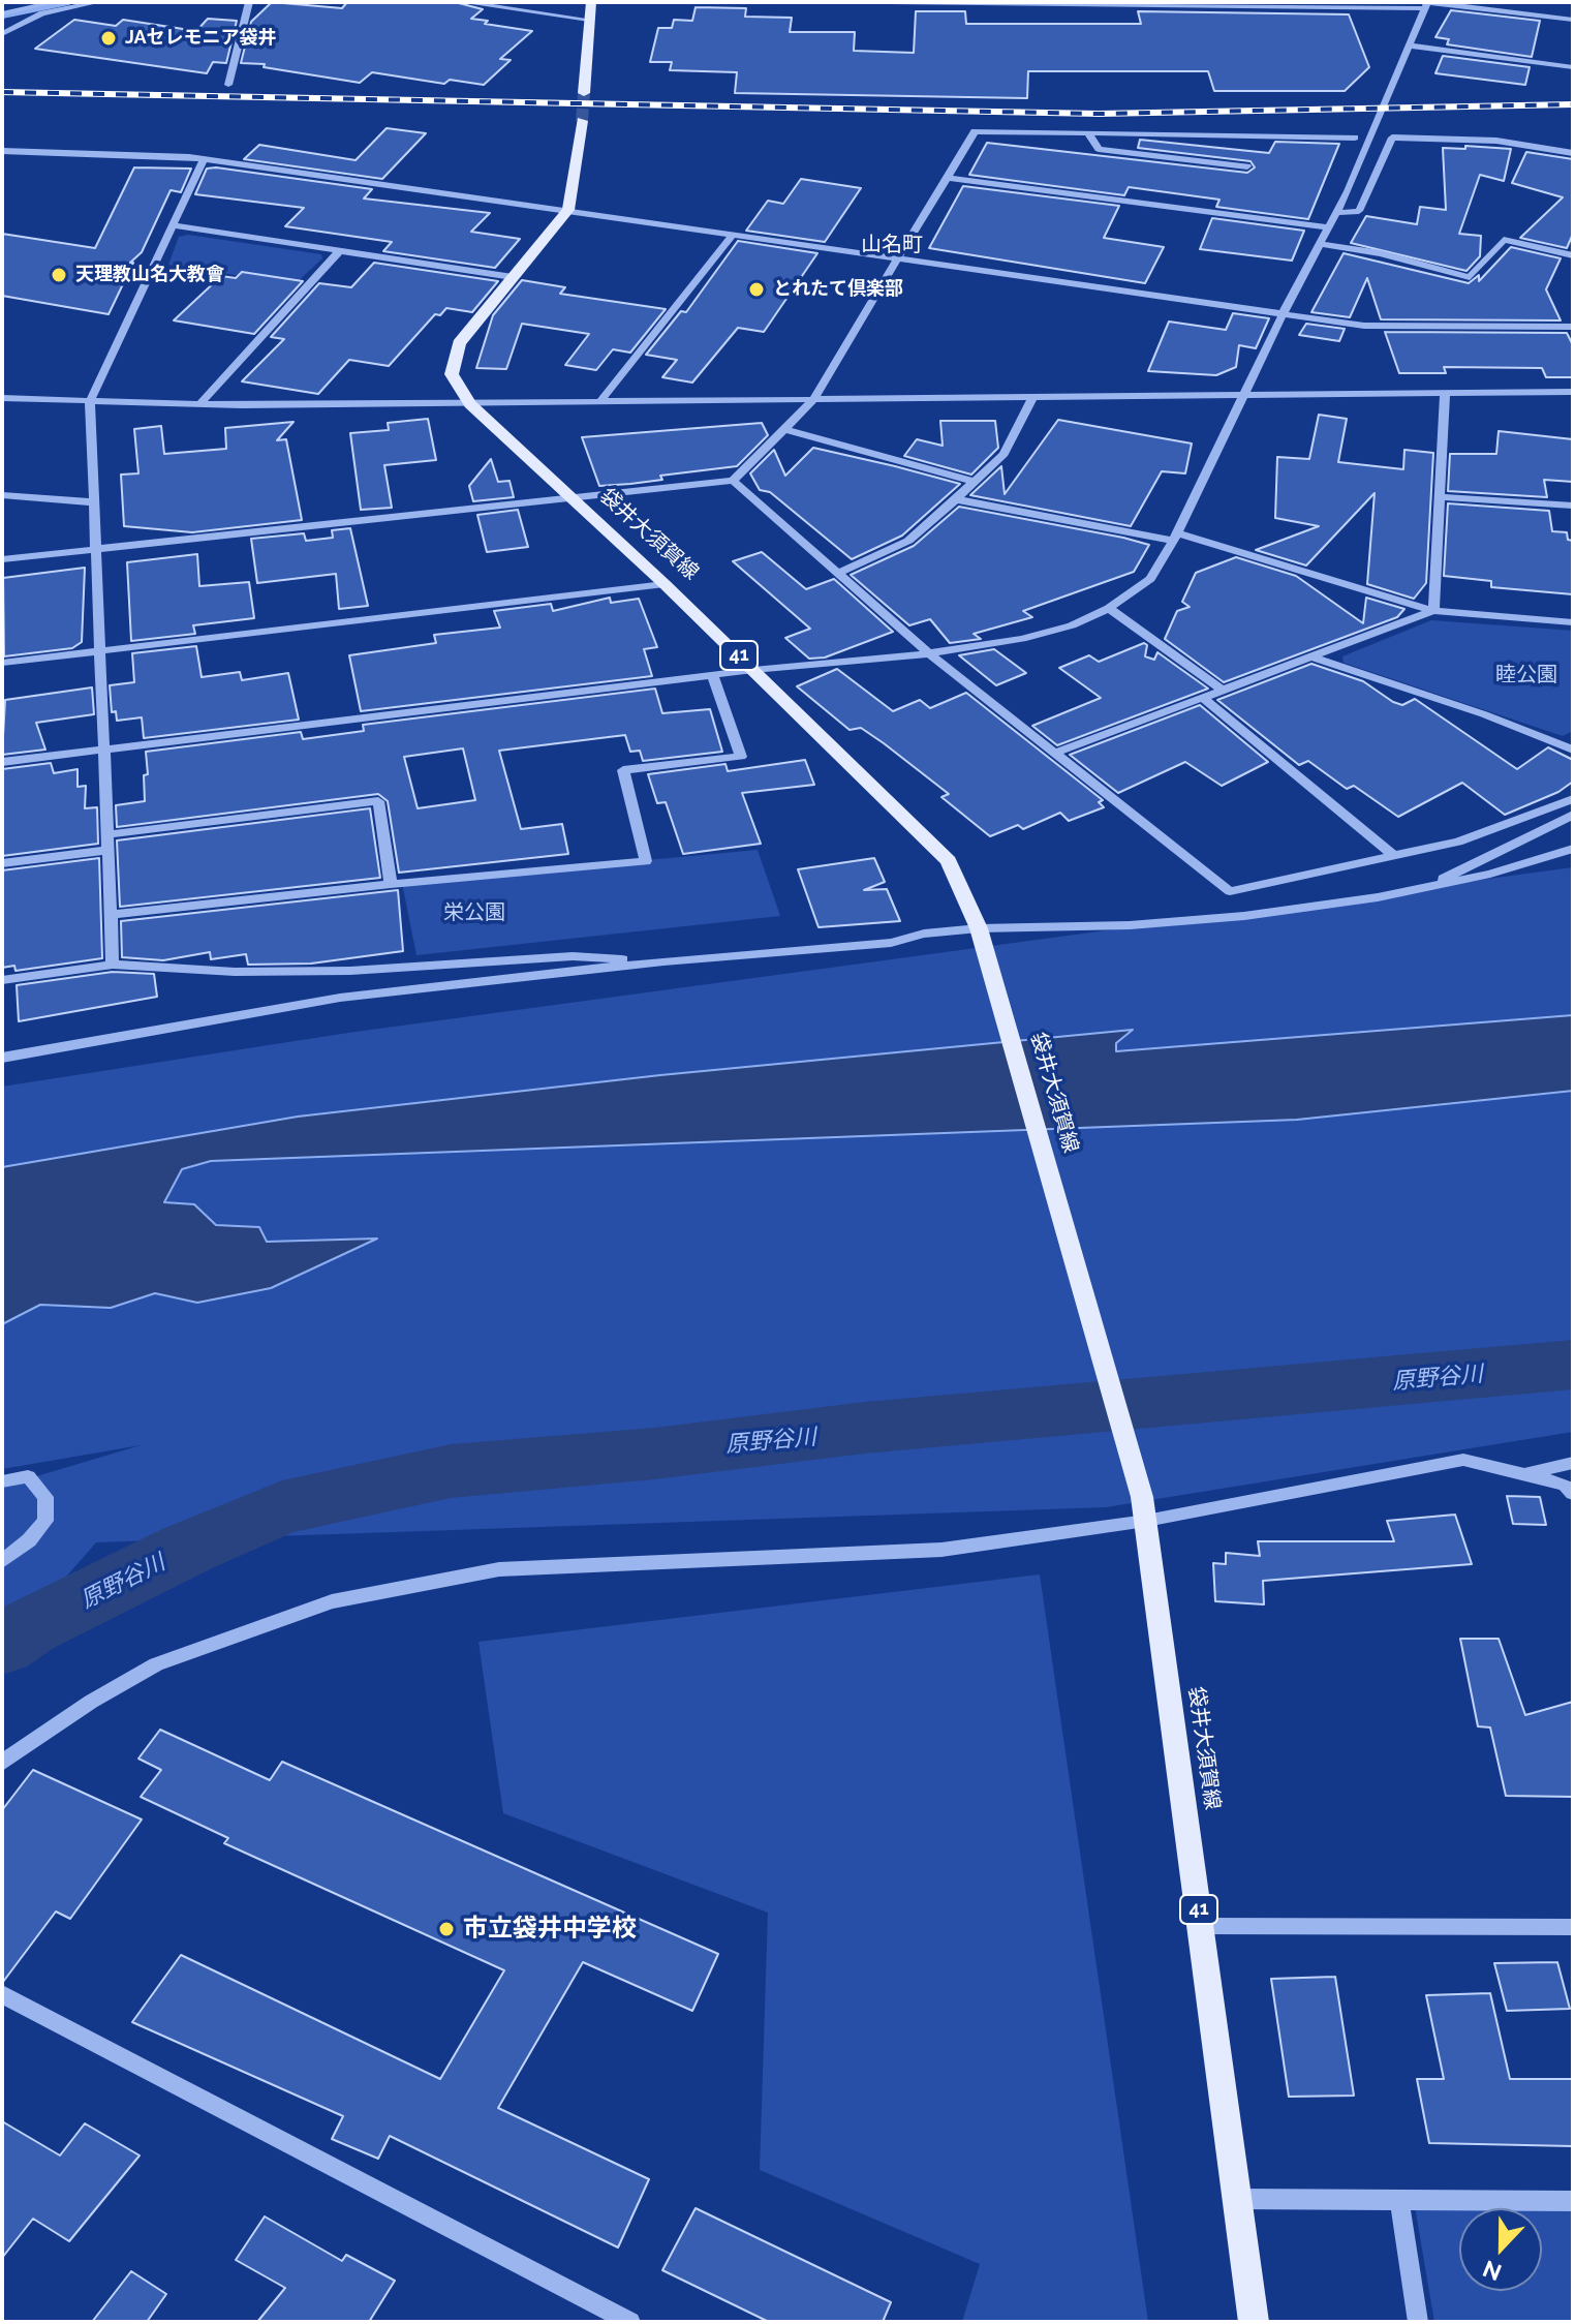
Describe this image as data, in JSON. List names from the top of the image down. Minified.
{"streets":{"main road":["袋井大須賀線","41"]},"districts":["山名町"],"water":["原野谷川"],"parks":["睦公園","栄公園"],"places":["JAセレモニア袋井","天理教山名大教會","とれたて倶楽部","市立袋井中学校"],"north":"bottom"}
